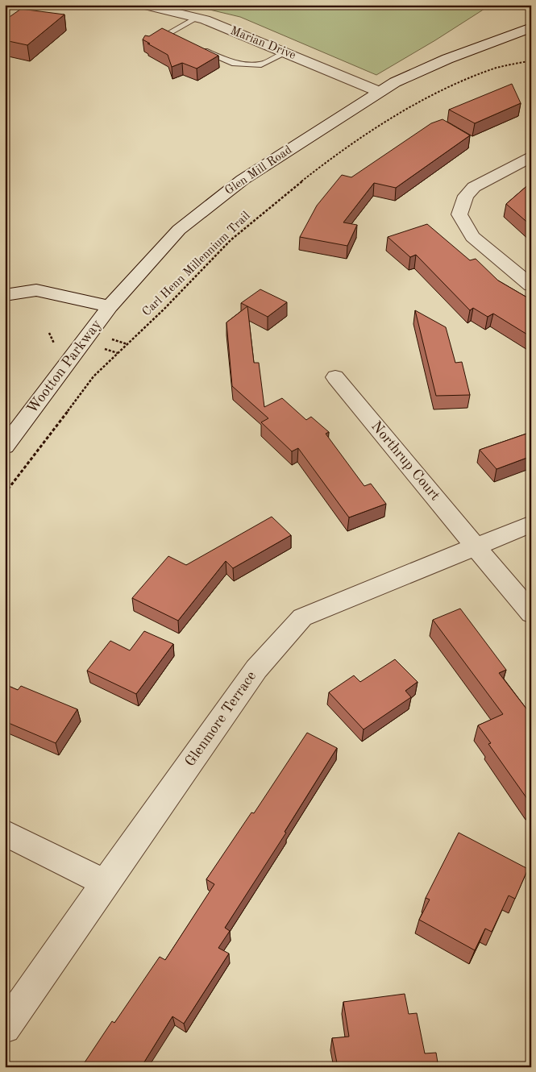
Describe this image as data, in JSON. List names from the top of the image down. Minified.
{"streets":{"street":["Marian Drive","Glen Mill Road","Wootton Parkway","Northrup Court","Glenmore Terrace"],"path":["Carl Henn Millennium Trail"]},"crossings":[["Marian Drive","Glen Mill Road"],["Glen Mill Road","Wootton Parkway"],["Northrup Court","Glenmore Terrace"]]}
